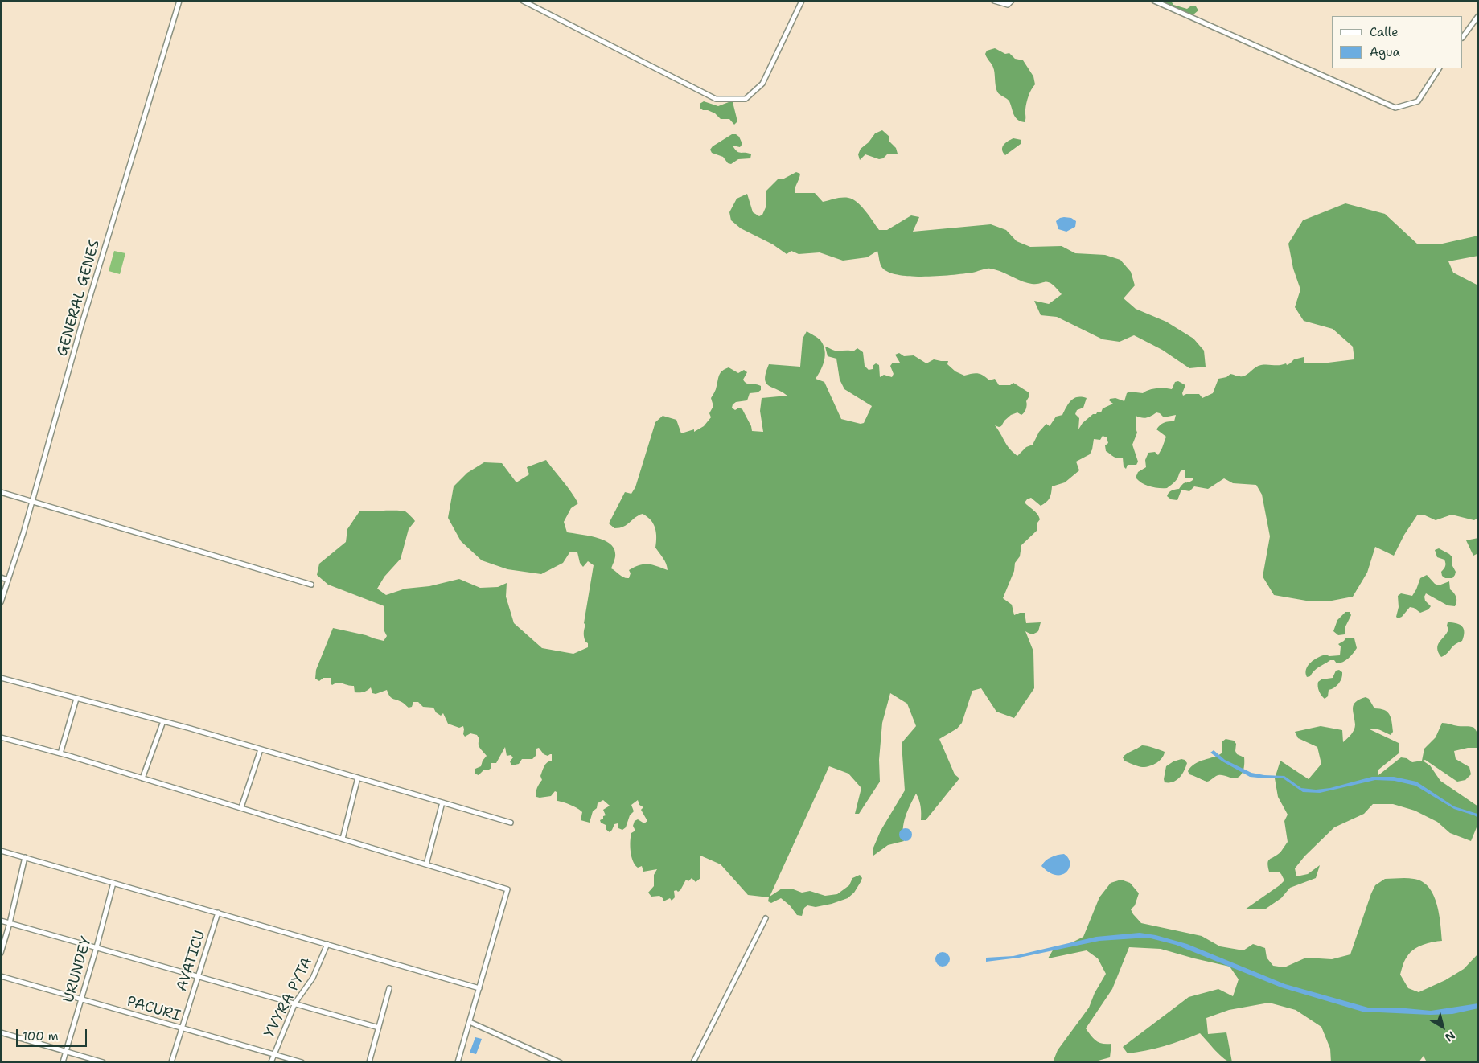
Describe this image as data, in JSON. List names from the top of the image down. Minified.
{"streets":{"street":["GENERAL GENES","AVATICU","URUNDEY","YVYRA PYTA","PACURI"]},"crossings":[["AVATICU","PACURI"],["URUNDEY","PACURI"],["YVYRA PYTA","PACURI"]],"legend":["Calle","Agua"],"scale_bar":"100 m","north":"bottom right"}
